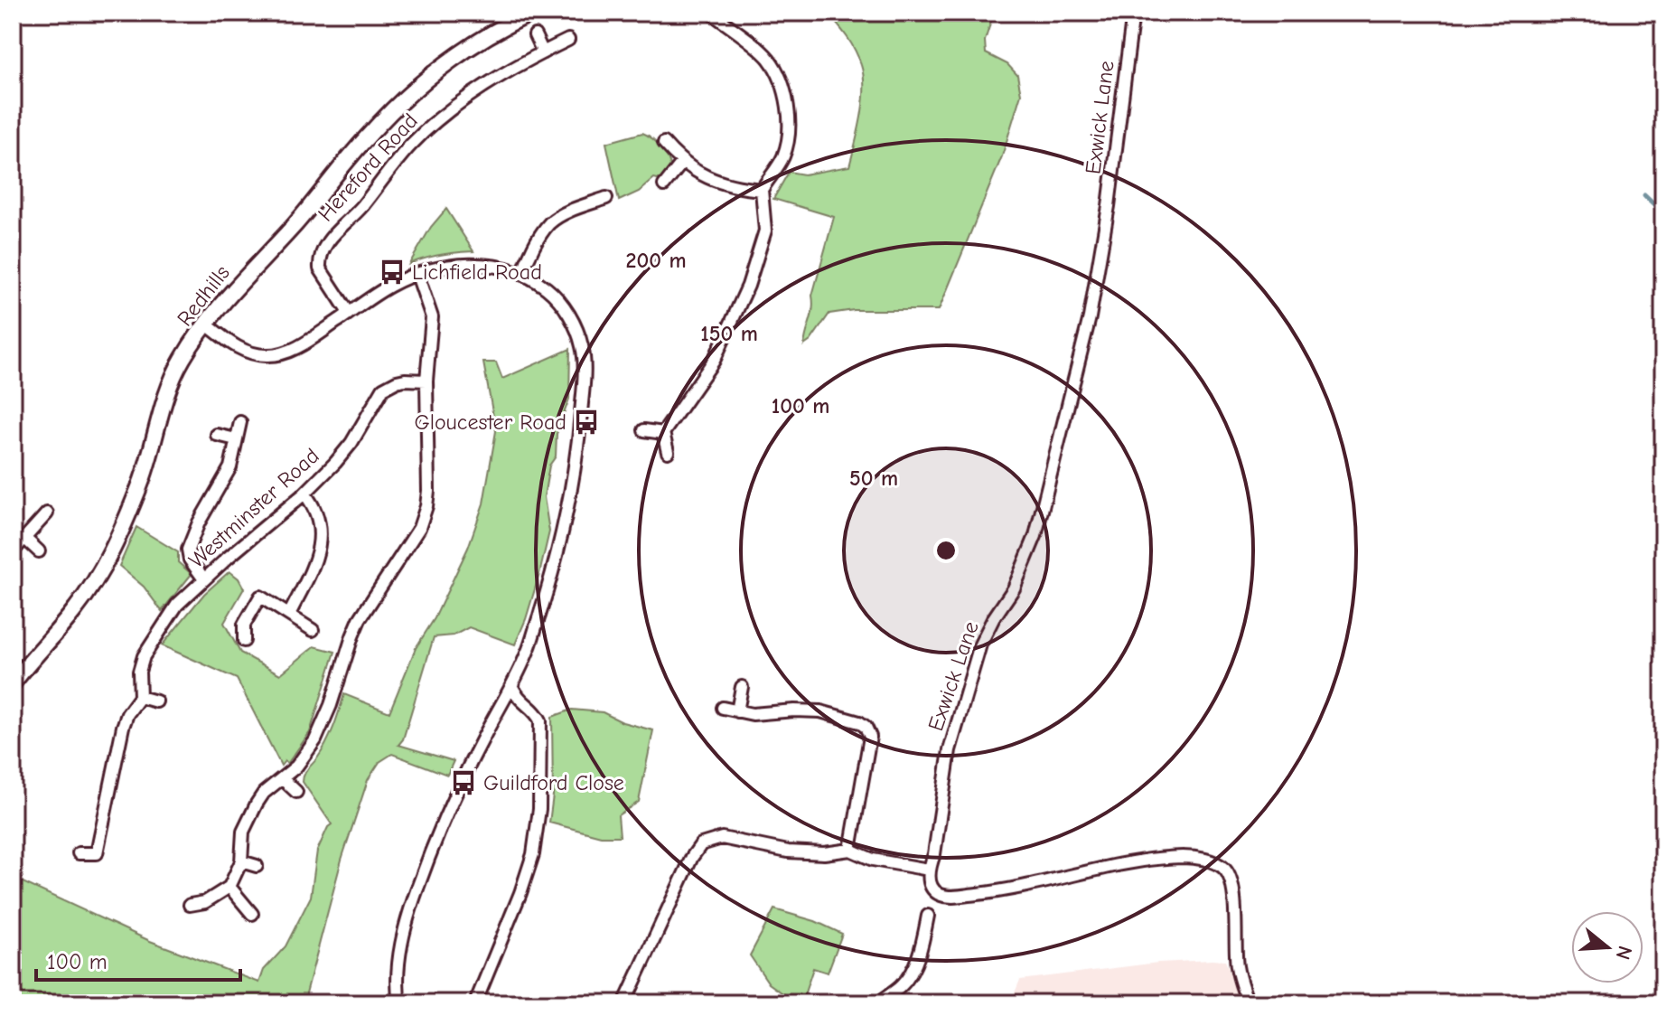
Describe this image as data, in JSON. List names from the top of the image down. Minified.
{"streets":{"street":["Exwick Lane","Hereford Road","Redhills","Westminster Road"]},"places":{"bus stop":["Lichfield Road","Gloucester Road","Guildford Close"]},"scale_bar":"100 m","north":"right","rings":["200 m","150 m","100 m","50 m"]}
